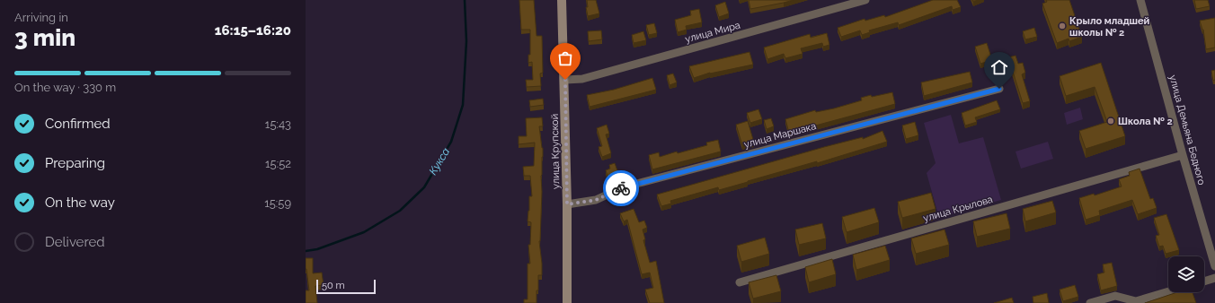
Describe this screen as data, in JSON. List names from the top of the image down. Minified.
{"streets":{"street":["улица Мира","улица Демьяна Бедного","улица Маршака","улица Крупской","улица Крылова"]},"crossings":[["улица Мира","улица Крупской"],["улица Демьяна Бедного","улица Крылова"],["улица Маршака","улица Крупской"]],"water":["Кукса"],"places":["Крыло младшей школы № 2","Школа № 2"],"scale_bar":"50 m","page":{"heading":["3 min","Arriving in","16:15–16:20"],"bar":"On the way · 330 m","list":[["Confirmed","15:43"],["Preparing","15:52"],["On the way","15:59"],"Delivered"],"scale":"50 m"}}
